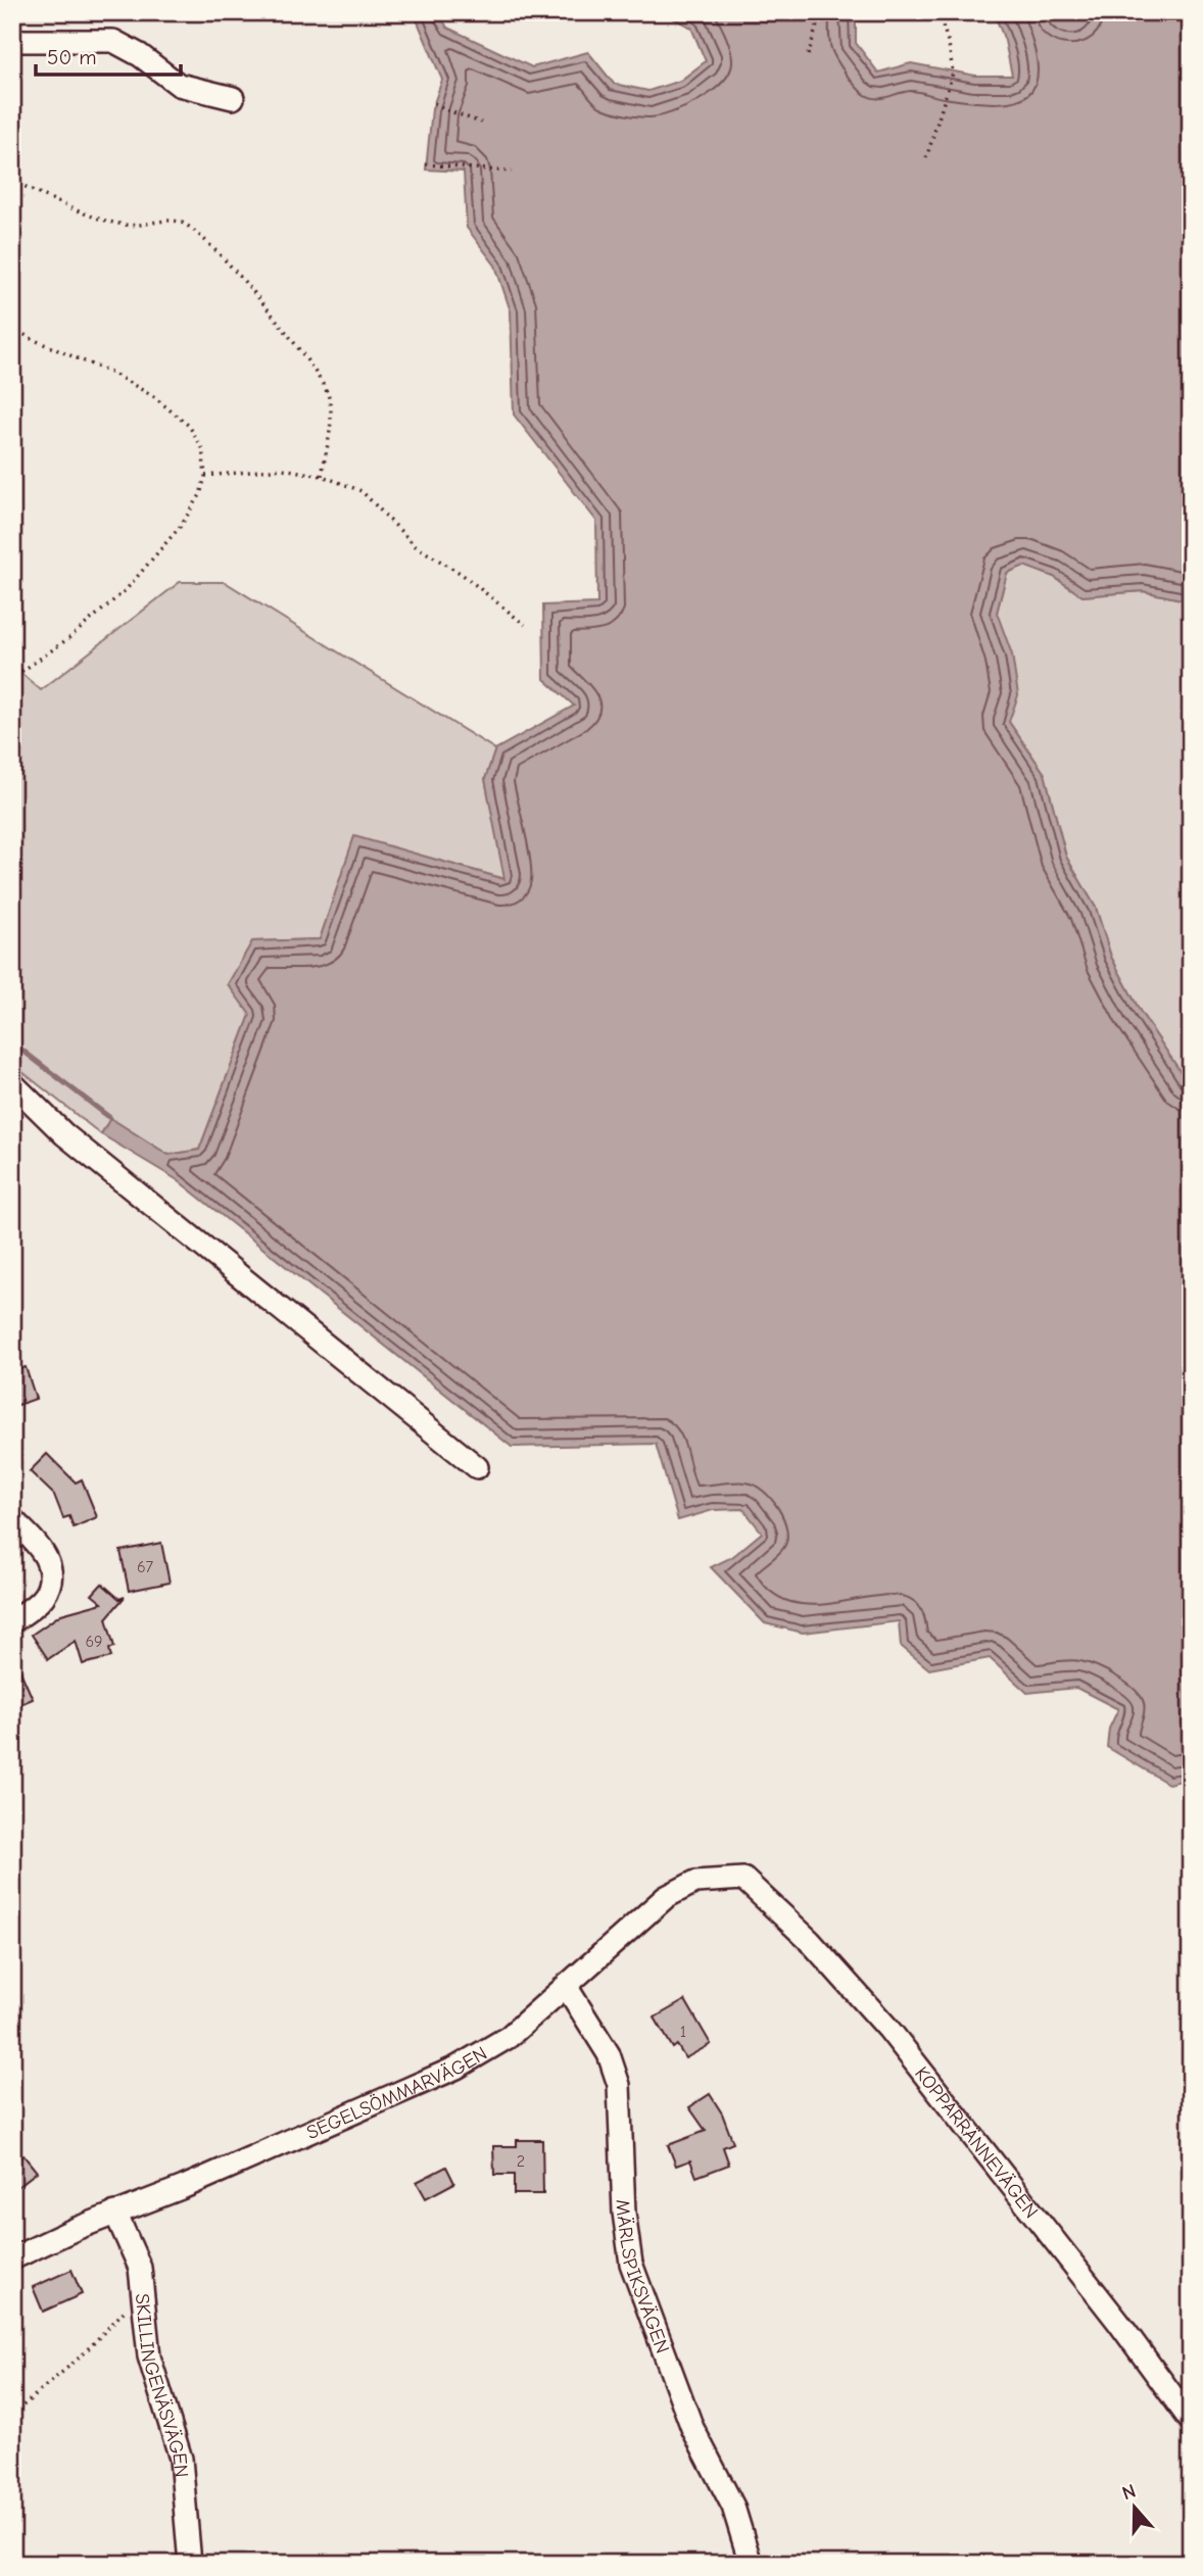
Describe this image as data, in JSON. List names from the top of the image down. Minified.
{"streets":{"street":["SEGELSÖMMARVÄGEN","KOPPARRÄNNEVÄGEN","MÄRLSPIKSVÄGEN","SKILLINGENÄSVÄGEN"]},"crossings":[["SEGELSÖMMARVÄGEN","KOPPARRÄNNEVÄGEN"],["SEGELSÖMMARVÄGEN","MÄRLSPIKSVÄGEN"],["SEGELSÖMMARVÄGEN","SKILLINGENÄSVÄGEN"]],"house_numbers":["67","69","1","2"],"scale_bar":"50 m","north":"top"}
